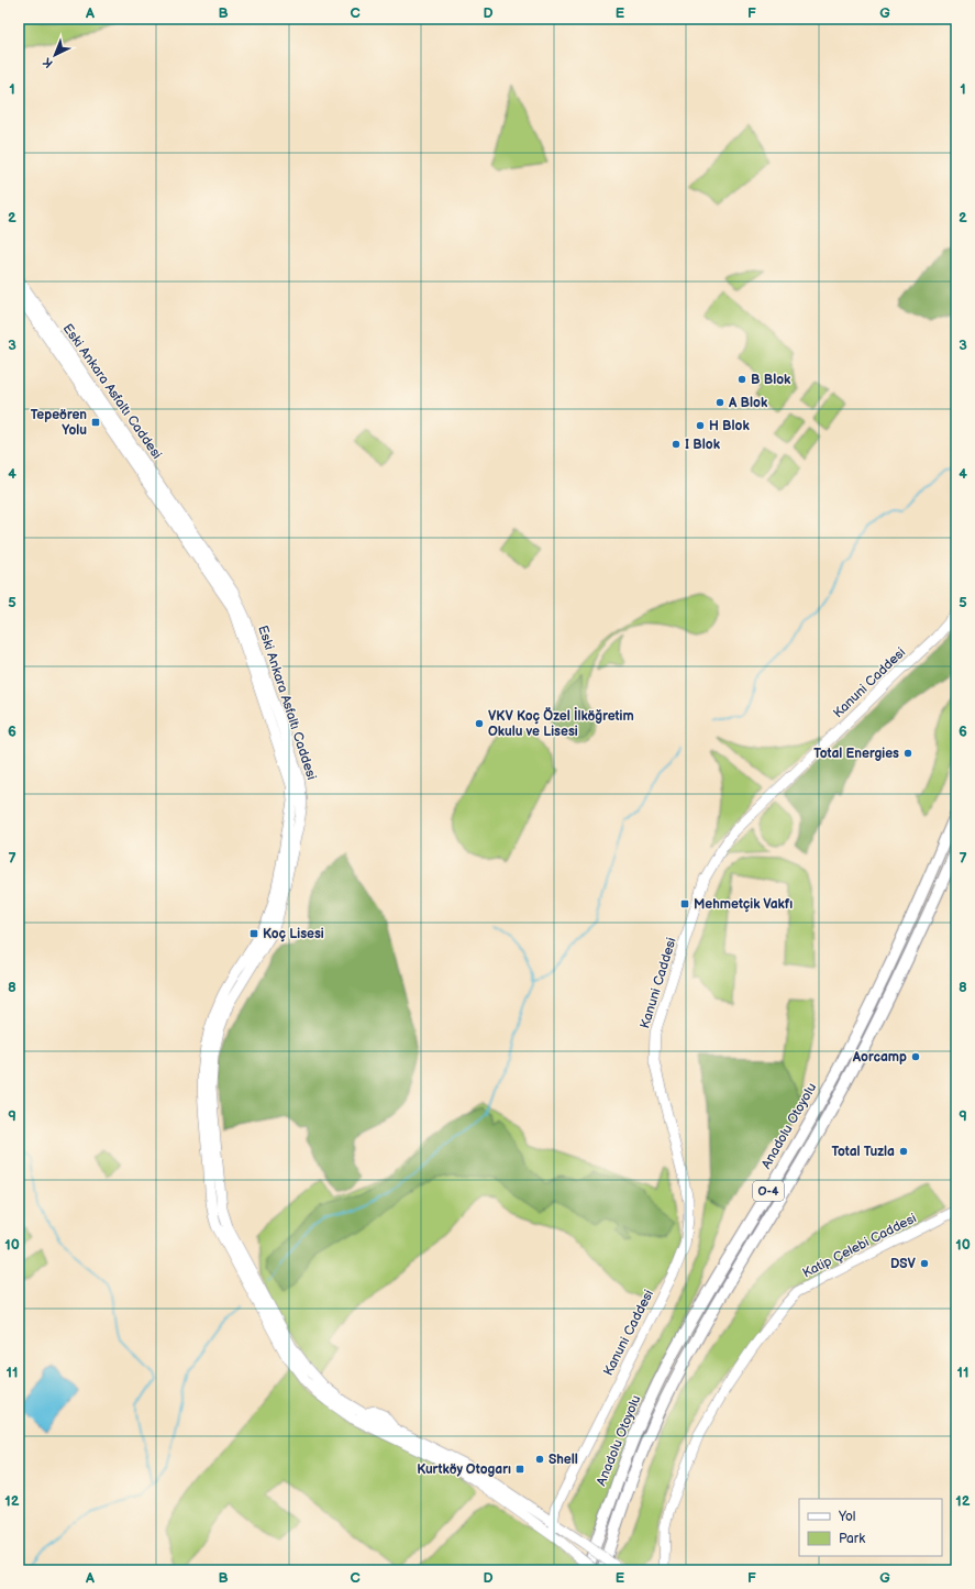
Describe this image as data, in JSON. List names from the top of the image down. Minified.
{"streets":{"highway":["Anadolu Otoyolu","O-4"],"main road":["Eski Ankara Asfaltı Caddesi","Kanuni Caddesi","Katip Çelebi Caddesi"]},"crossings":[["Eski Ankara Asfaltı Caddesi","Kanuni Caddesi"]],"places":{"other":["B Blok","A Blok","H Blok","I Blok","VKV Koç Özel İlköğretim Okulu ve Lisesi","Total Energies","Aorcamp","Total Tuzla","DSV","Shell"],"transit":["Tepeören Yolu","Mehmetçik Vakfı","Koç Lisesi","Kurtköy Otogarı"]},"legend":["Yol","Park"],"north":"bottom left","grid":{"columns":["A","B","C","D","E","F","G"],"rows":["1","2","3","4","5","6","7","8","9","10","11","12"]}}
